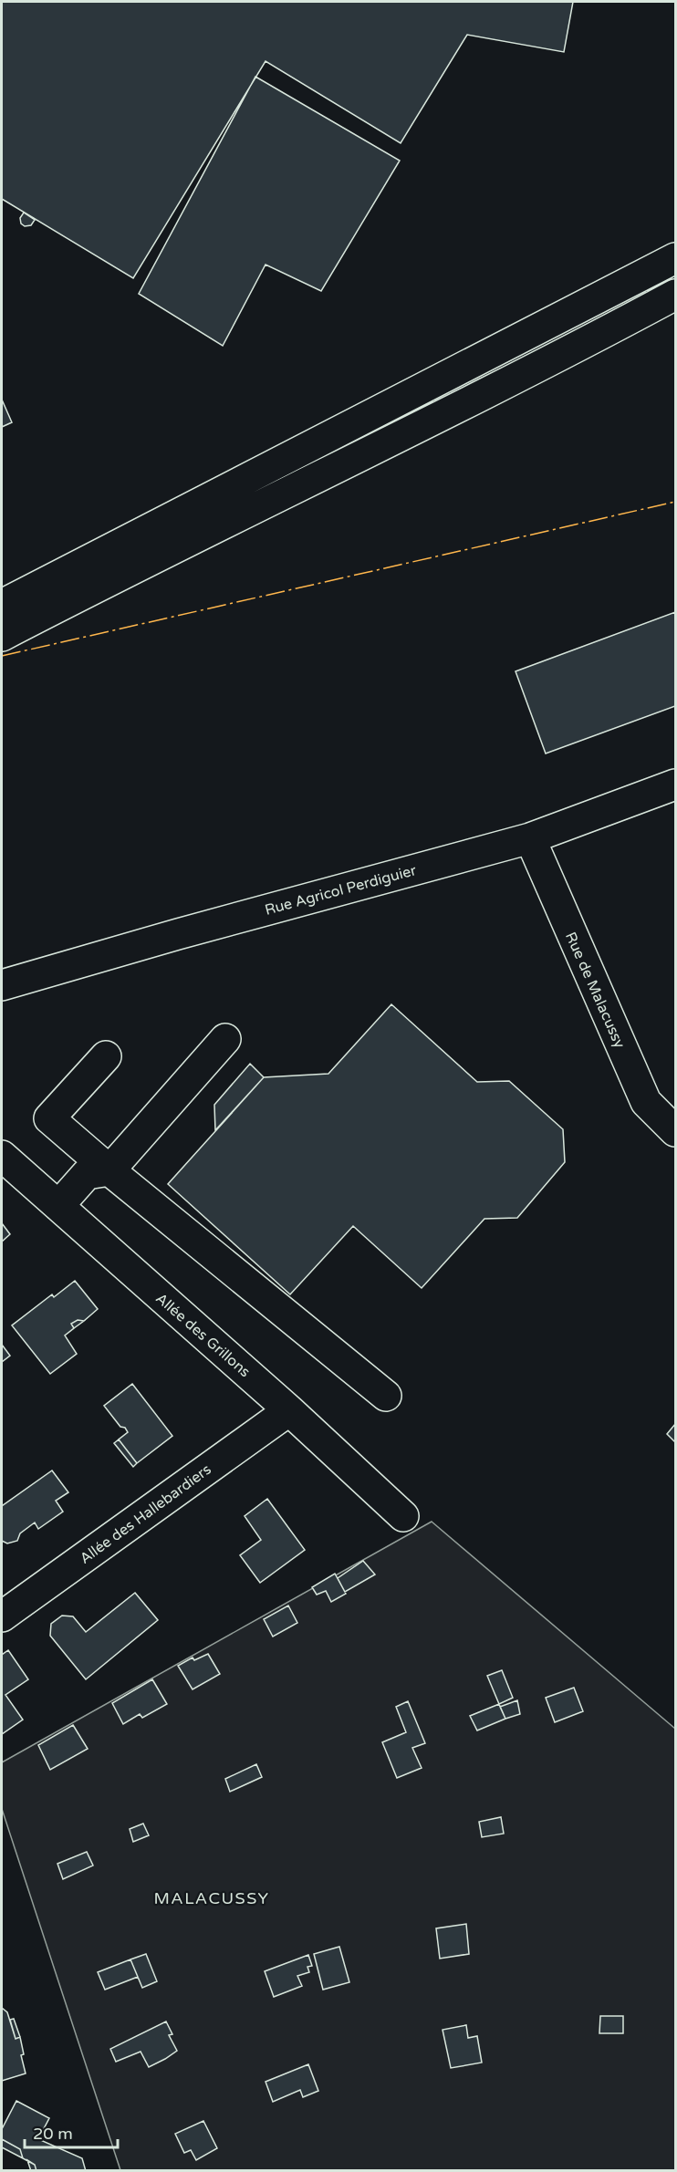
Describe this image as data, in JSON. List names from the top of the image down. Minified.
{"streets":{"main road":["Rue Agricol Perdiguier","Rue de Malacussy","Allée des Grillons","Allée des Hallebardiers"]},"crossings":[["Rue Agricol Perdiguier","Rue de Malacussy"],["Allée des Grillons","Allée des Hallebardiers"]],"districts":["MALACUSSY"],"scale_bar":"20 m"}
